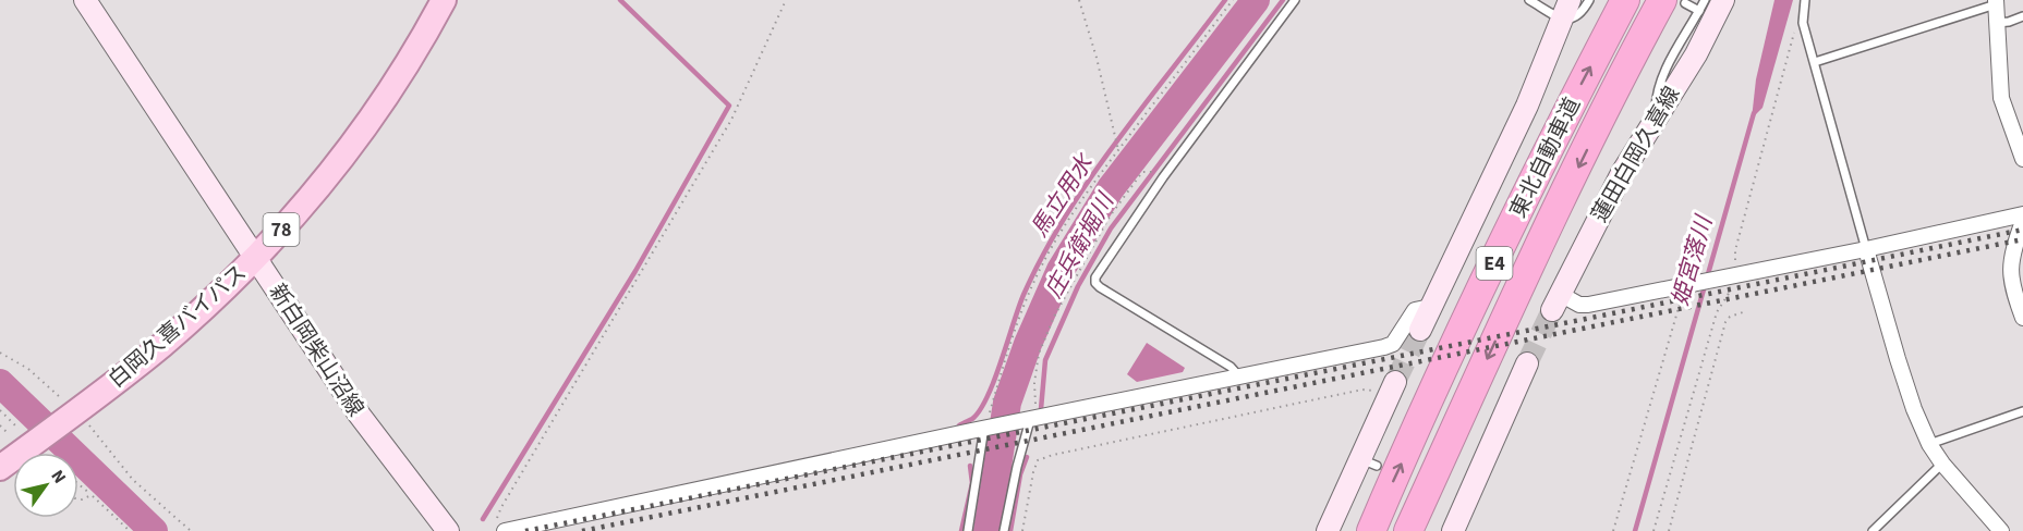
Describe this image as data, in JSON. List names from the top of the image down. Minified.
{"streets":{"highway":["東北自動車道","E4"],"main road":["78","白岡久喜バイパス"],"street":["蓮田白岡久喜線","新白岡柴山沼線"]},"crossings":[["白岡久喜バイパス","新白岡柴山沼線"]],"water":["馬立用水","庄兵衛堀川","姫宮落川"],"north":"top right"}
